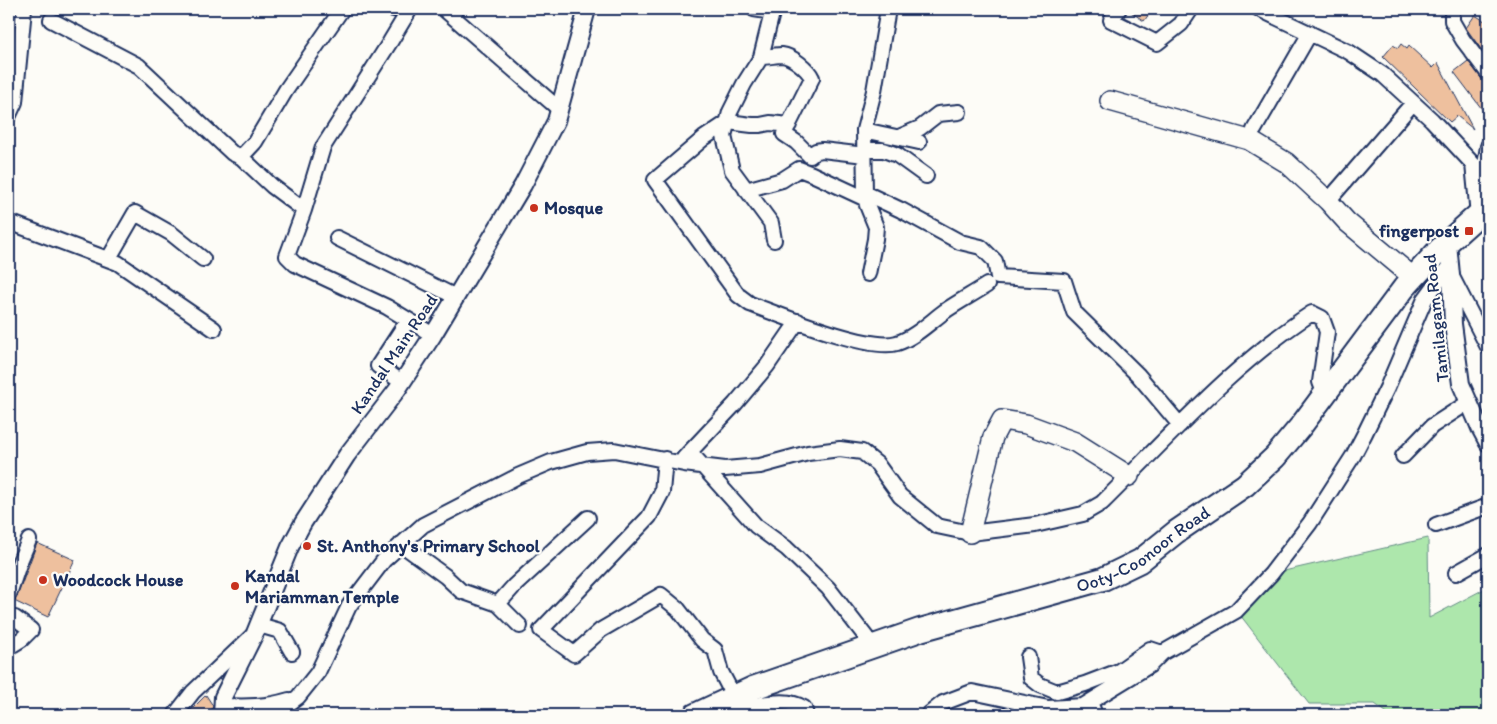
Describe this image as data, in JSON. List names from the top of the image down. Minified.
{"streets":{"highway":["Ooty-Coonoor Road"],"street":["Tamilagam Road","Kandal Main Road"]},"crossings":[["Tamilagam Road","Ooty-Coonoor Road"]],"places":{"other":["Mosque","St. Anthony's Primary School","Woodcock House","Kandal Mariamman Temple"],"transit":["fingerpost"]}}
